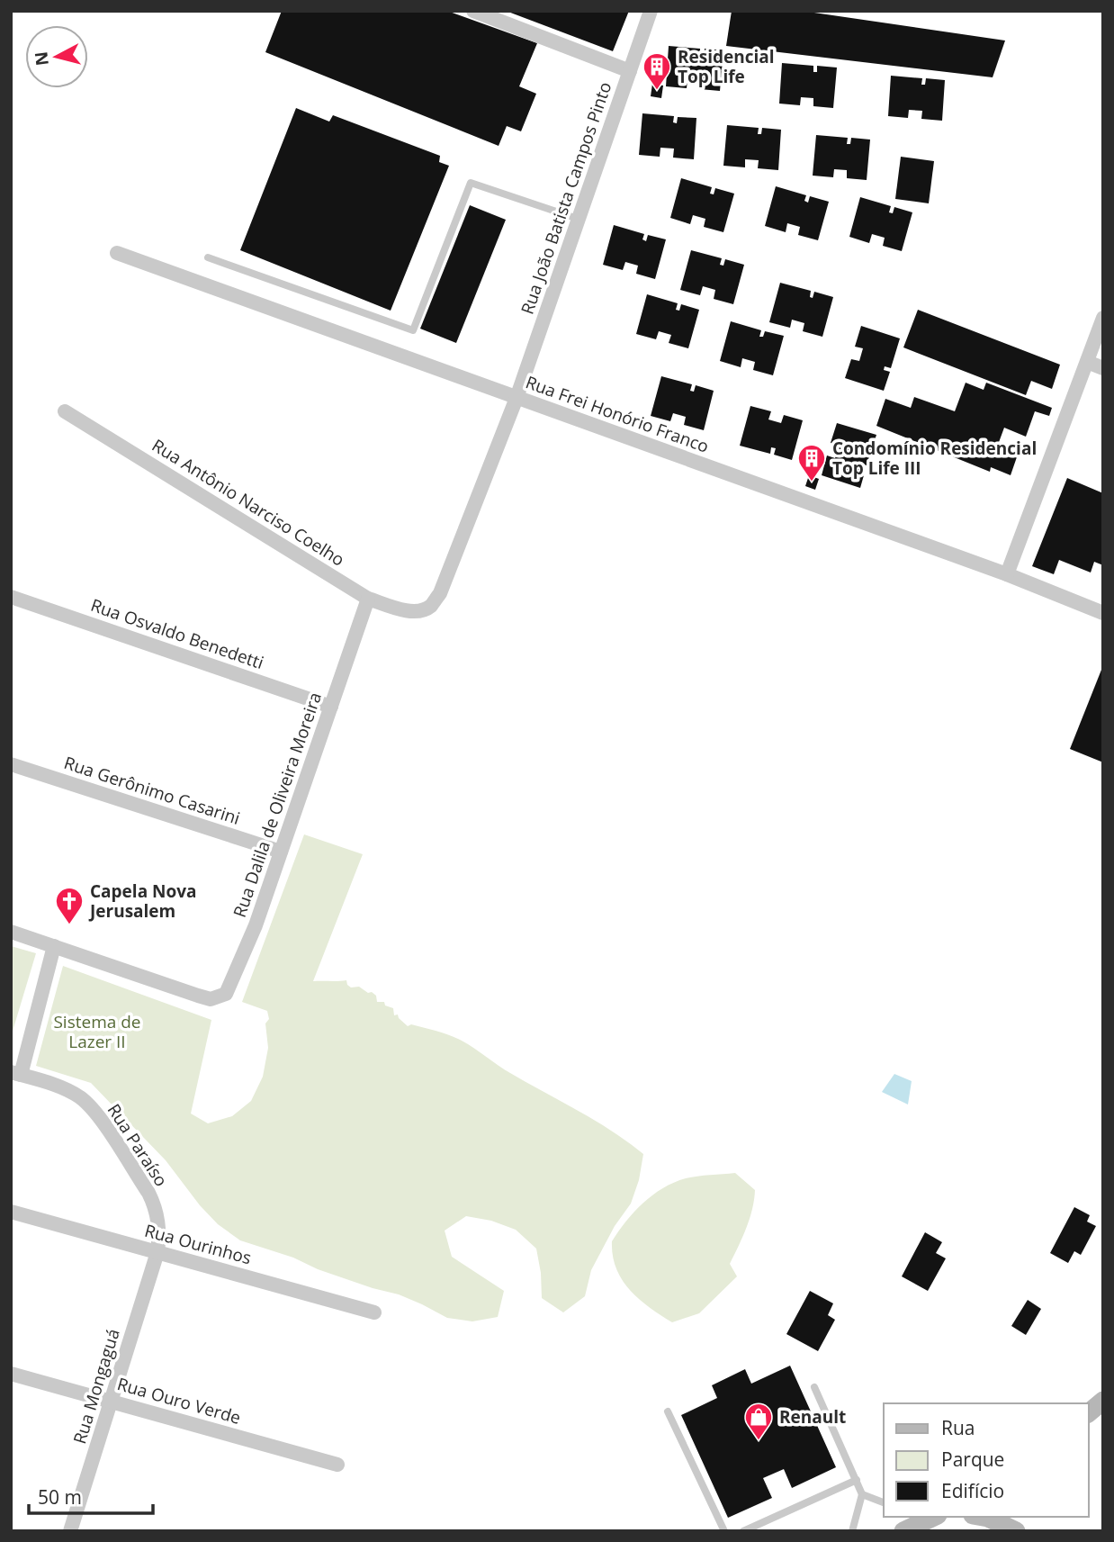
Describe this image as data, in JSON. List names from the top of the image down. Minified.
{"streets":{"street":["Rua João Batista Campos Pinto","Rua Frei Honório Franco","Rua Antônio Narciso Coelho","Rua Osvaldo Benedetti","Rua Gerônimo Casarini","Rua Dalila de Oliveira Moreira","Rua Paraíso","Rua Ourinhos","Rua Mongaguá","Rua Ouro Verde"]},"crossings":[["Rua João Batista Campos Pinto","Rua Frei Honório Franco"],["Rua João Batista Campos Pinto","Rua Antônio Narciso Coelho"],["Rua Antônio Narciso Coelho","Rua Dalila de Oliveira Moreira"],["Rua Osvaldo Benedetti","Rua Dalila de Oliveira Moreira"],["Rua Gerônimo Casarini","Rua Dalila de Oliveira Moreira"],["Rua Paraíso","Rua Ourinhos"],["Rua Paraíso","Rua Mongaguá"],["Rua Ourinhos","Rua Mongaguá"],["Rua Mongaguá","Rua Ouro Verde"]],"parks":["Sistema de Lazer II"],"places":{"building":["Residencial Top Life","Condomínio Residencial Top Life III"],"church":["Capela Nova Jerusalem"],"shop":["Renault"]},"legend":["Rua","Parque","Edifício"],"scale_bar":"50 m","north":"left"}
